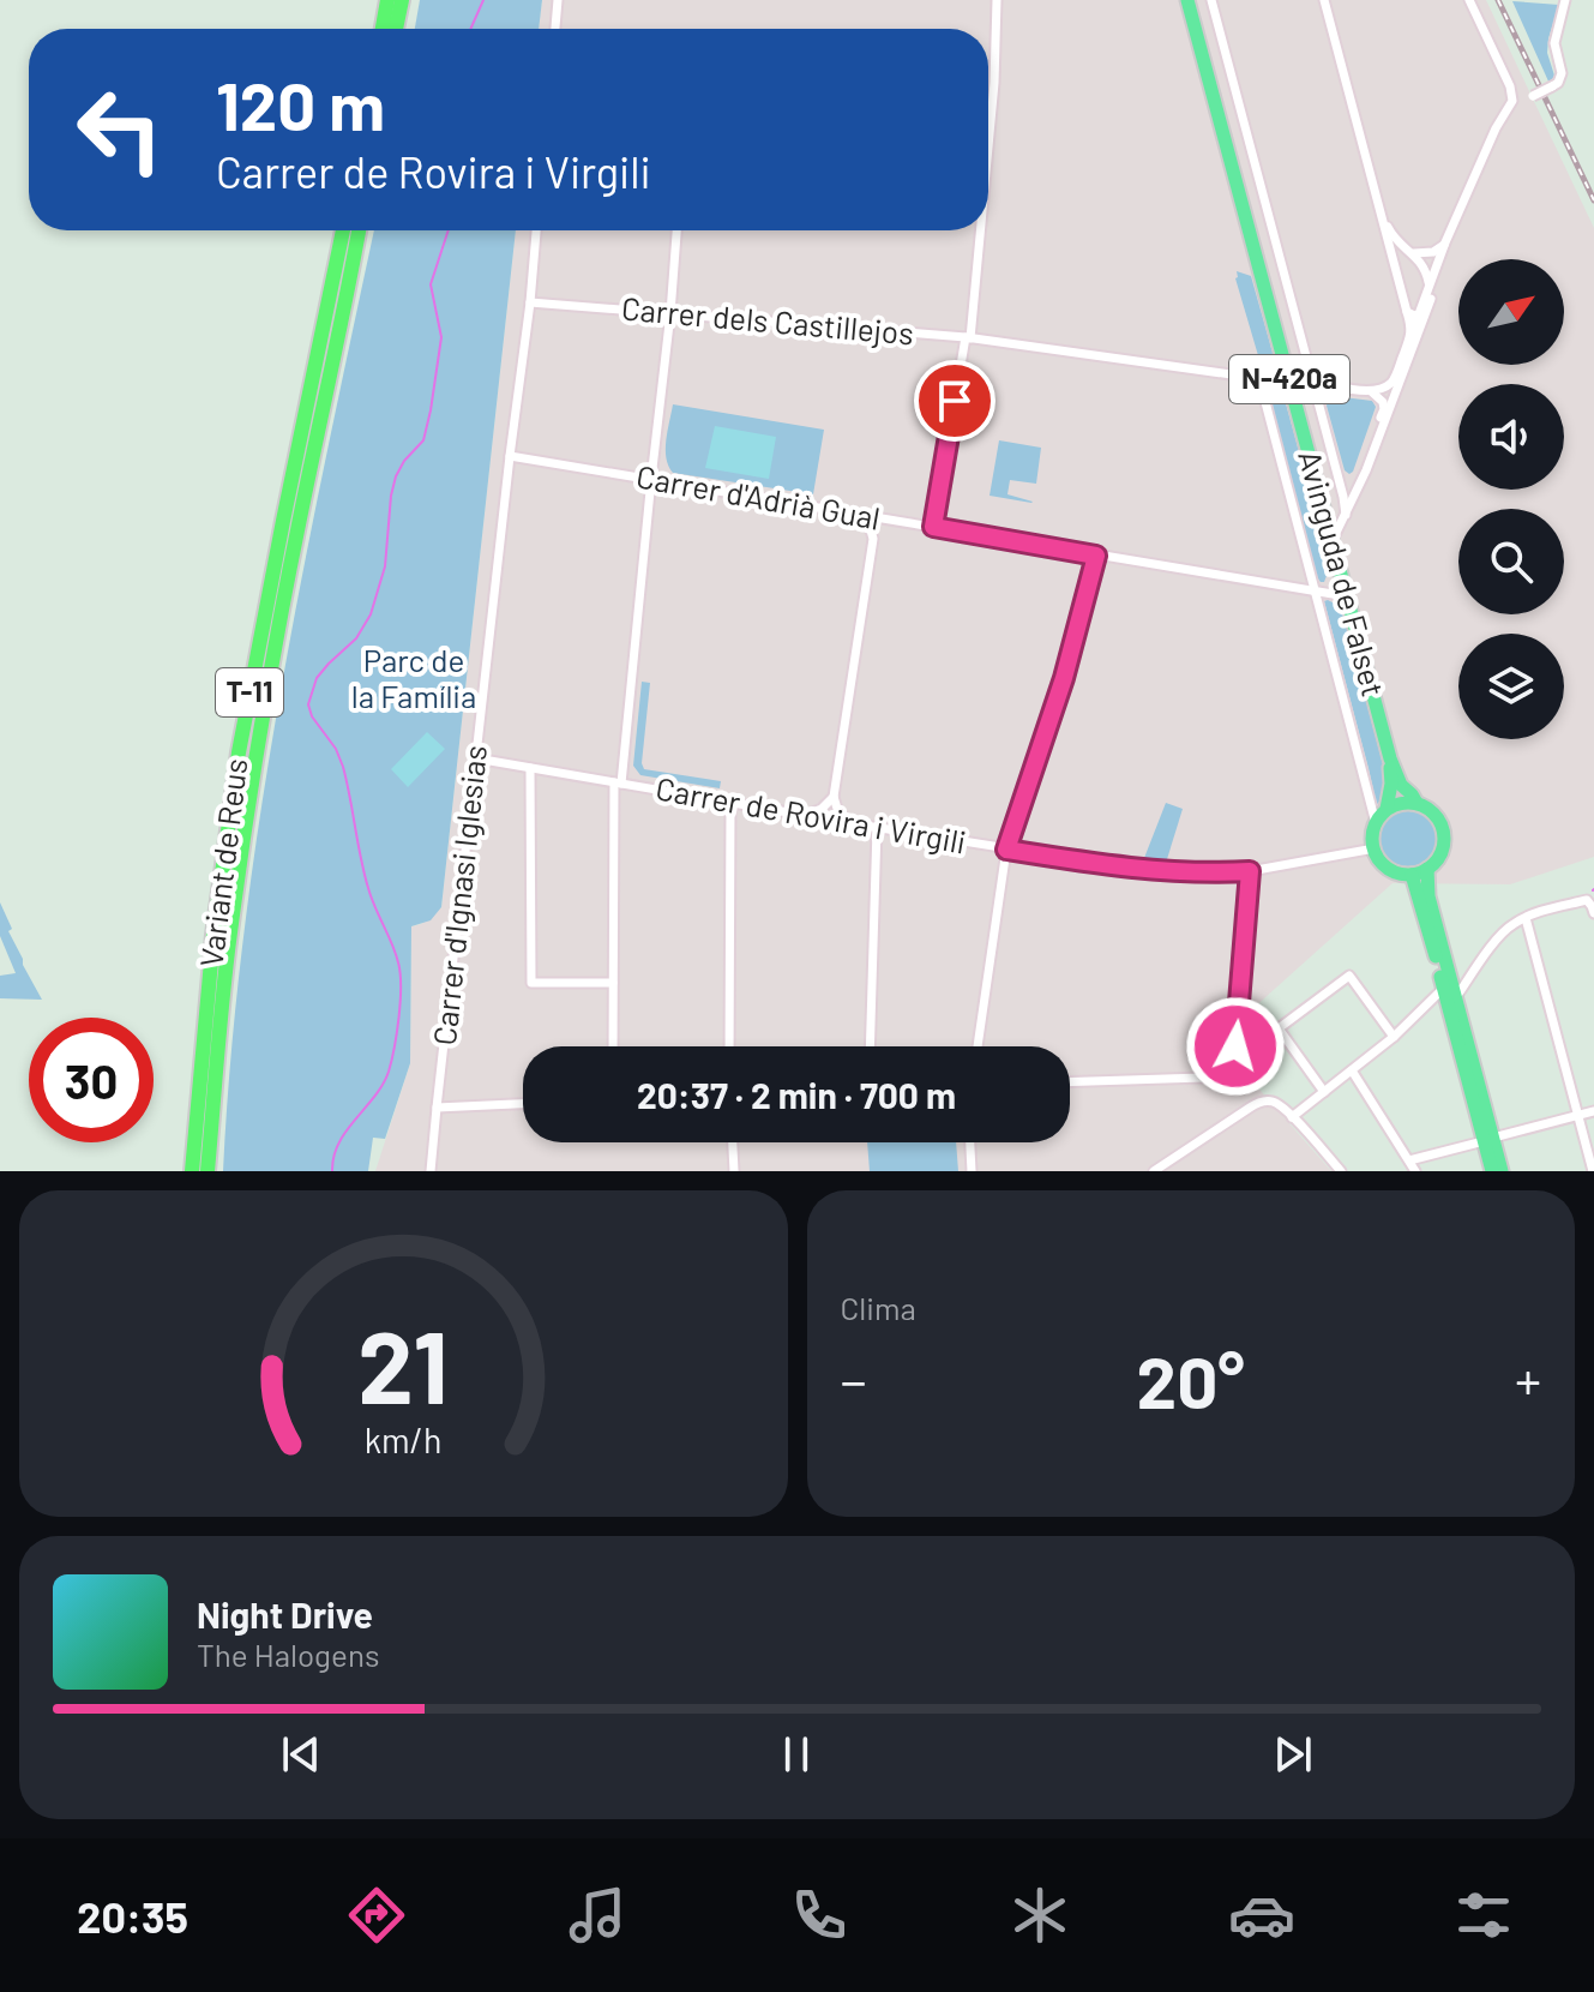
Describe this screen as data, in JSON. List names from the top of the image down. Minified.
{"streets":{"highway":["T-11","Variant de Reus"],"main road":["N-420a","Avinguda de Falset"],"street":["Carrer dels Castillejos","Carrer d'Adrià Gual","Carrer de Rovira i Virgili","Carrer d'Ignasi Iglesias"]},"crossings":[["Carrer dels Castillejos","Avinguda de Falset"],["Carrer dels Castillejos","Carrer d'Ignasi Iglesias"],["N-420a","Avinguda de Falset"],["N-420a","Carrer de Rovira i Virgili"],["Carrer d'Adrià Gual","Avinguda de Falset"],["Carrer d'Adrià Gual","Carrer d'Ignasi Iglesias"],["Avinguda de Falset","Carrer de Rovira i Virgili"],["Carrer de Rovira i Virgili","Carrer d'Ignasi Iglesias"]],"parks":["Parc de la Família"],"north":"top right","page":{"turn":["120 m","Carrer de Rovira i Virgili"],"limit":"30","trip":"20:37 · 2 min · 700 m","tile":"Clima","heat":["−","20°","+"],"song":["Night Drive","The Halogens"],"tabs":"20:35","gauge":["21","km/h"]}}
